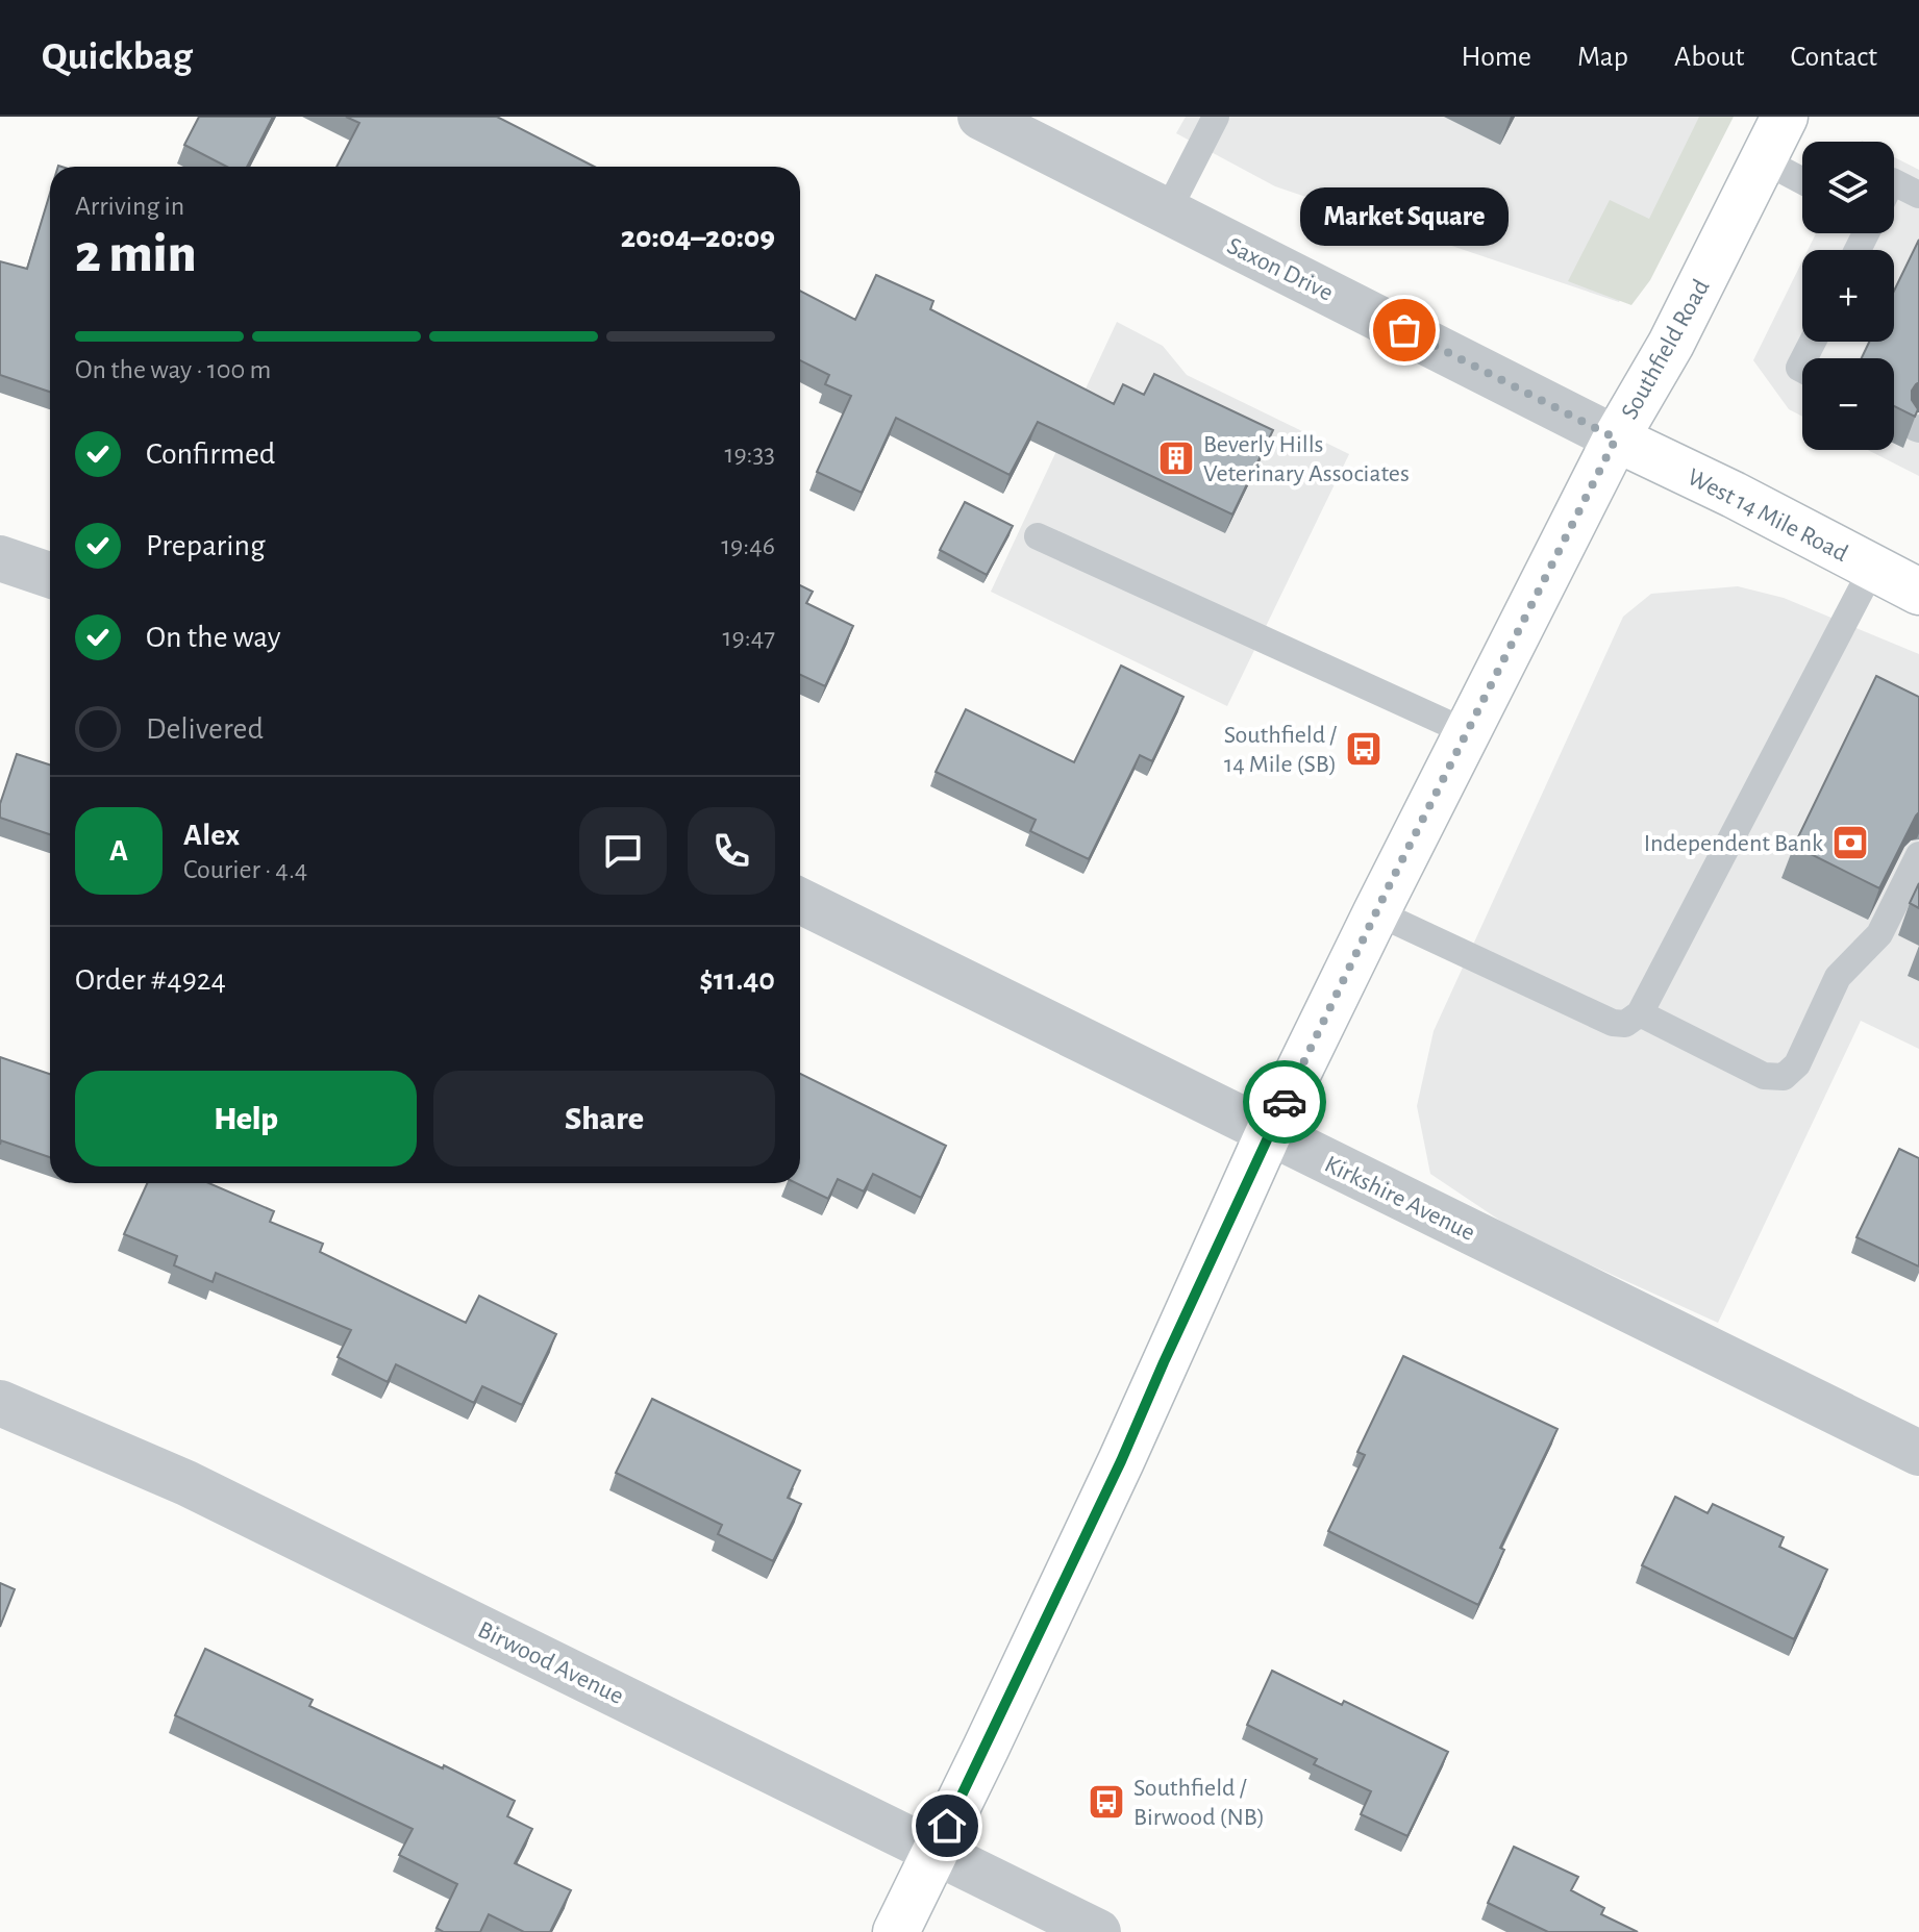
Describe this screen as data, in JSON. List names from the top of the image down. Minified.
{"streets":{"main road":["Southfield Road","West 14 Mile Road"],"street":["Saxon Drive","Kirkshire Avenue","Birwood Avenue"]},"crossings":[["Saxon Drive","Southfield Road"],["Saxon Drive","West 14 Mile Road"],["Southfield Road","West 14 Mile Road"],["Southfield Road","Kirkshire Avenue"],["Southfield Road","Birwood Avenue"]],"places":{"other":["Market Square"],"building":["Beverly Hills Veterinary Associates"],"bus stop":["Southfield / 14 Mile (SB)","Southfield / Birwood (NB)"],"bank":["Independent Bank"]},"page":{"header":"Quickbag","nav":["Home","Map","About","Contact"],"map_buttons":["+","−"],"heading":["2 min","Arriving in","20:04–20:09"],"panel":["Alex","Courier · 4.4","Order #4924","$11.40"],"bubble":"Market Square","bar":"On the way · 100 m","list":[["Confirmed","19:33"],["Preparing","19:46"],["On the way","19:47"],"Delivered"],"round":"A","buttons":["Help","Share"]}}
